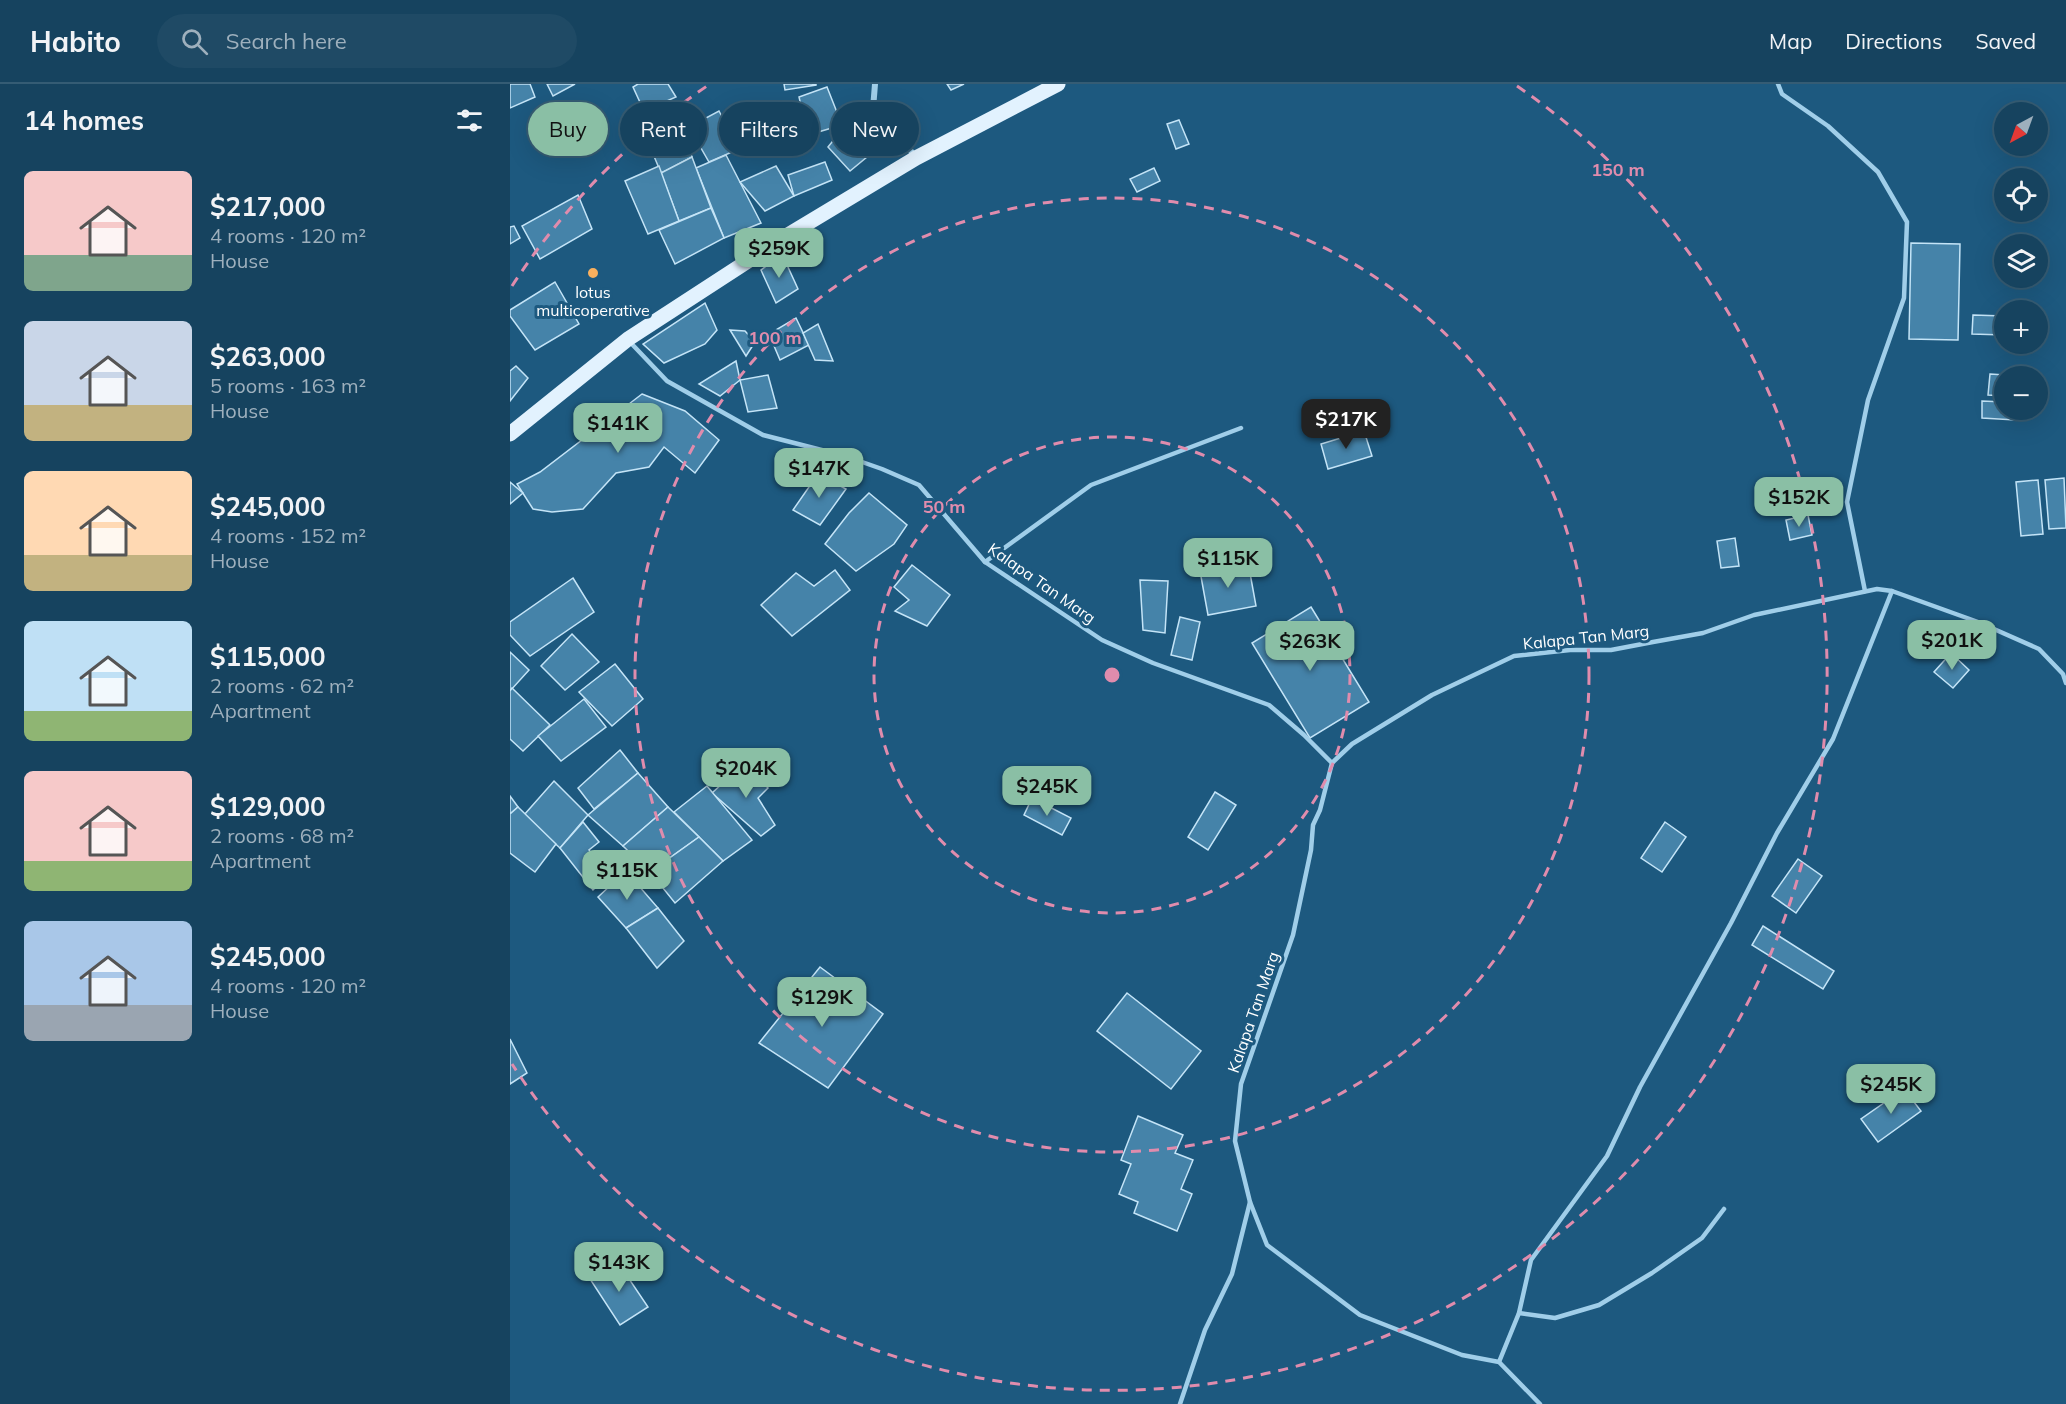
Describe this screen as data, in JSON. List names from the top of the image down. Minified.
{"streets":{"lane":["Kalapa Tan Marg"]},"places":["lotus multicoperative"],"north":"bottom left","page":{"header":"Habito","search":"Search here","nav":["Map","Directions","Saved"],"heading":"14 homes","map_buttons":["+","−"],"chip":["Buy","Rent","Filters","New"],"list":[{"name":"$217,000","note":"4 rooms · 120 m² · House"},{"name":"$263,000","note":"5 rooms · 163 m² · House"},{"name":"$245,000","note":"4 rooms · 152 m² · House"},{"name":"$115,000","note":"2 rooms · 62 m² · Apartment"},{"name":"$129,000","note":"2 rooms · 68 m² · Apartment"},{"name":"$245,000","note":"4 rooms · 120 m² · House"}],"price":["$259K","$217K","$141K","$147K","$152K","$115K","$201K","$263K","$204K","$245K","$115K","$129K","$245K","$143K"]},"rings":["150 m","100 m","50 m"]}
